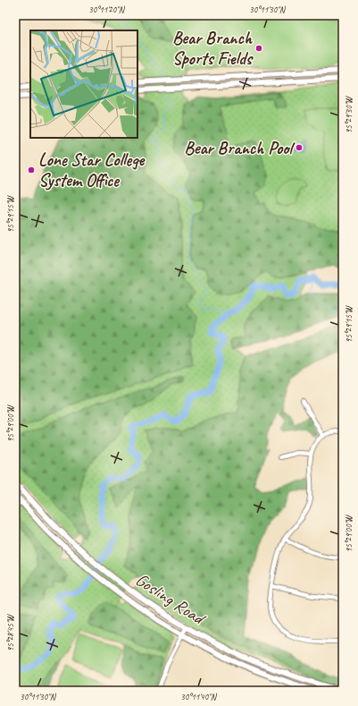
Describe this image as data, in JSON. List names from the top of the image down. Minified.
{"streets":{"main road":["Gosling Road"]},"places":["Bear Branch Sports Fields","Bear Branch Pool","Lone Star College System Office"],"coordinates":["30°11'20\"N","30°11'30\"N","95°29'30\"W","95°29'15\"W","95°29'00\"W","95°28'45\"W","30°11'40\"N"]}
